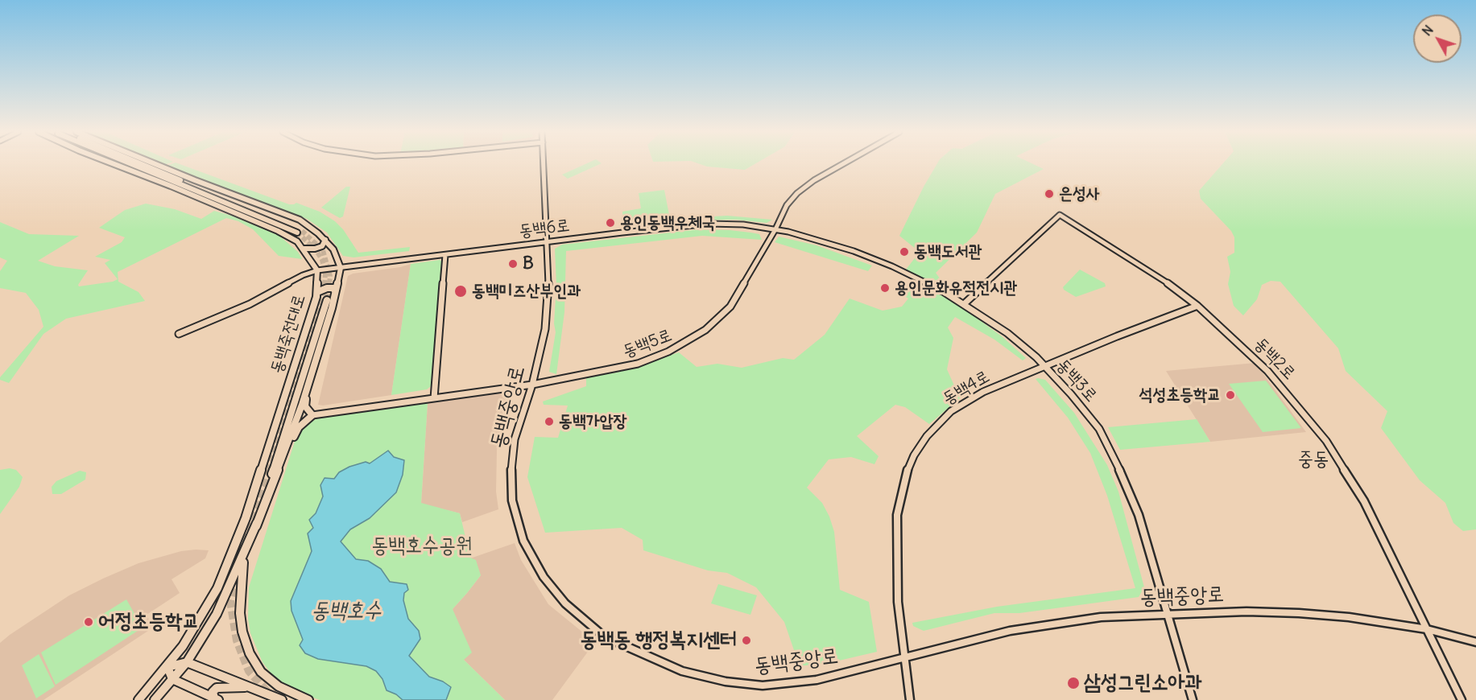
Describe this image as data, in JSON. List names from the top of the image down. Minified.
{"streets":{"main road":["동백죽전대로"],"street":["동백6로","동백5로","동백2로","동백3로","동백4로","동백중앙로"]},"crossings":[["동백6로","동백죽전대로"],["동백6로","동백5로"],["동백6로","동백3로"],["동백6로","동백중앙로"],["동백5로","동백3로"],["동백5로","동백중앙로"],["동백2로","동백3로"],["동백2로","동백4로"],["동백2로","동백중앙로"],["동백3로","동백4로"],["동백3로","동백중앙로"],["동백4로","동백중앙로"]],"districts":["중동"],"water":["동백호수"],"parks":["동백호수공원"],"places":["은성사","용인동백우체국","동백도서관","B","용인문화유적전시관","동백미즈산부인과","석성초등학교","동백가압장","어정초등학교","동백동 행정복지센터","삼성그린소아과"],"north":"top left"}
